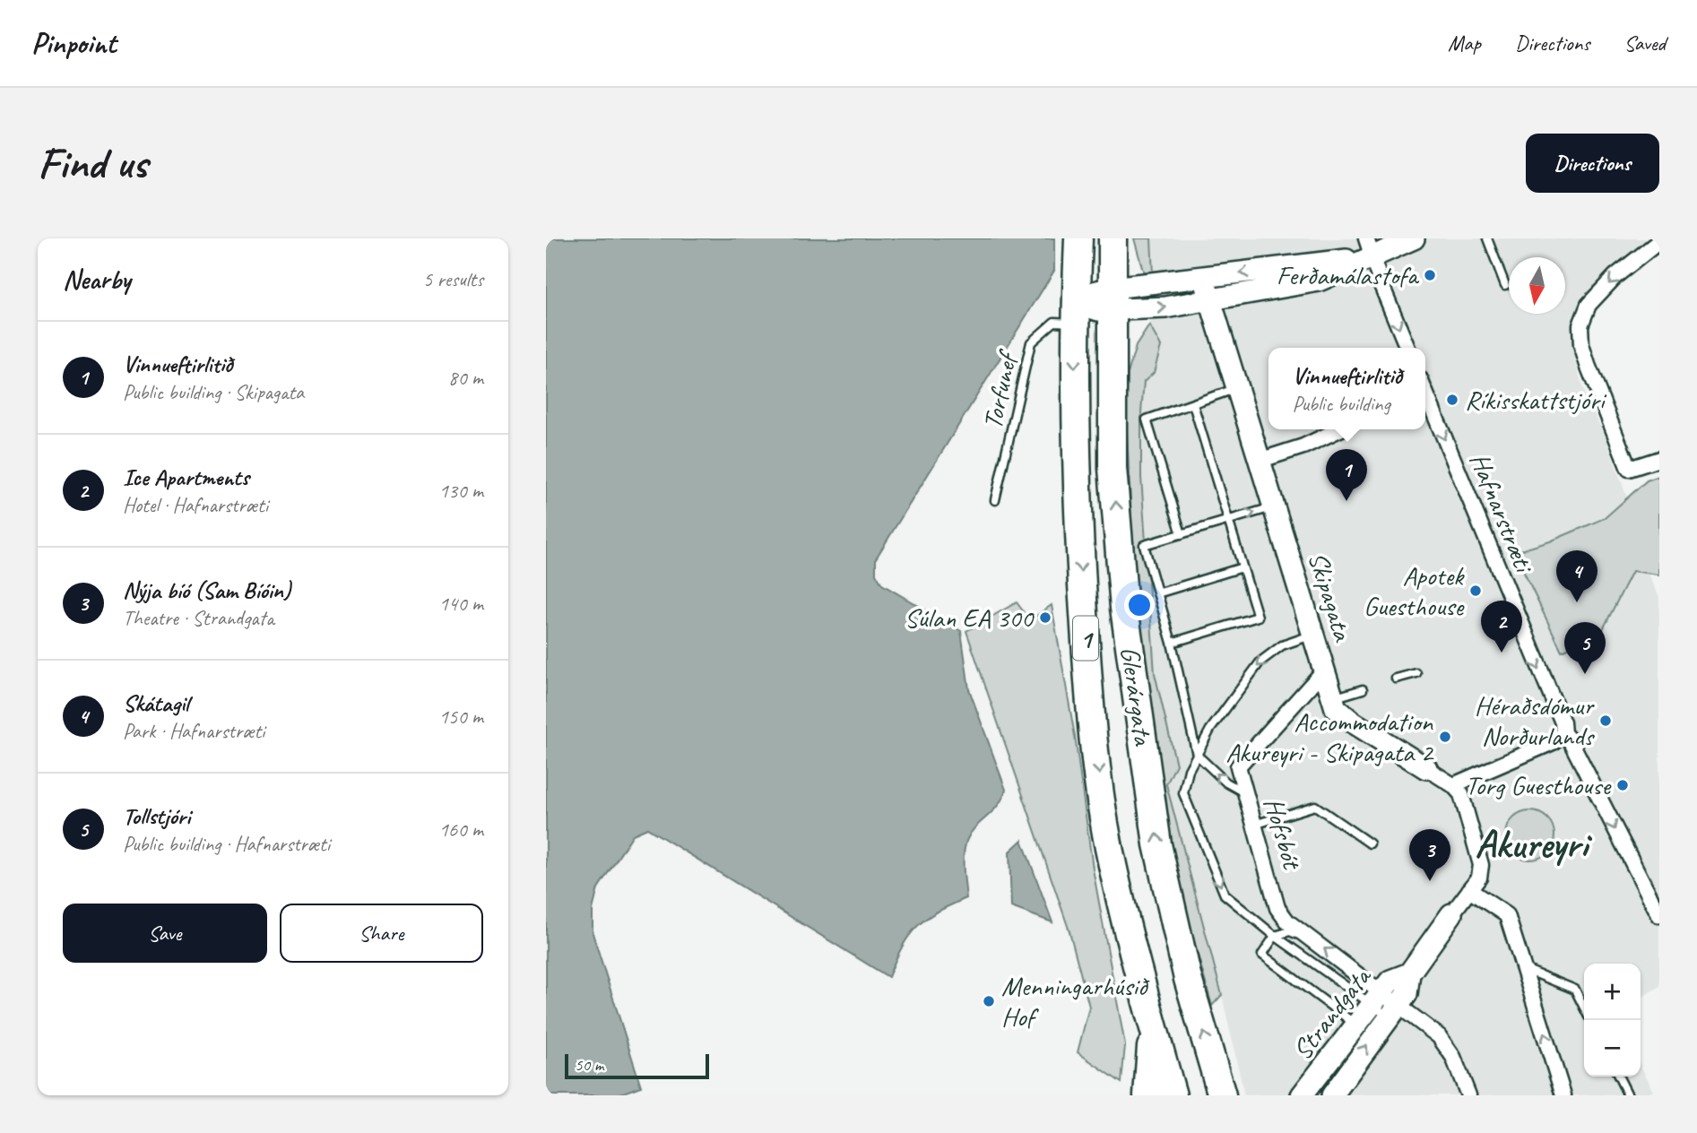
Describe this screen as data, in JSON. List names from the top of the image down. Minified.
{"streets":{"highway":["1","Glerárgata"],"street":["Hafnarstræti","Skipagata","Hofsbót","Strandgata"],"lane":["Torfunef"]},"crossings":[["Torfunef","1"],["Torfunef","Glerárgata"],["Skipagata","Hofsbót"],["Skipagata","Strandgata"],["1","Glerárgata"],["Hofsbót","Strandgata"]],"one_way":["Hafnarstræti"],"districts":["Akureyri"],"places":["Ferðamálastofa","Ríkisskattstjóri","Apotek Guesthouse","Súlan EA 300","Héraðsdómur Norðurlands","Accommodation Akureyri - Skipagata 2","Torg Guesthouse","Menningarhúsið Hof"],"scale_bar":"50 m","north":"bottom","page":{"header":"Pinpoint","nav":["Map","Directions","Saved"],"buttons":["Directions",["Save","Share"]],"title":"Find us","heading":["Nearby","5 results"],"list":[{"mark":"1","name":"Vinnueftirlitið","note":"Public building · Skipagata","value":"80 m"},{"mark":"2","name":"Ice Apartments","note":"Hotel · Hafnarstræti","value":"130 m"},{"mark":"3","name":"Nýja bíó (Sam Bíóin)","note":"Theatre · Strandgata","value":"140 m"},{"mark":"4","name":"Skátagil","note":"Park · Hafnarstræti","value":"150 m"},{"mark":"5","name":"Tollstjóri","note":"Public building · Hafnarstræti","value":"160 m"}],"popup":["Vinnueftirlitið","Public building"],"pins":["1","4","2","5","3"],"map_buttons":["+","−"],"scale":"50 m"}}
